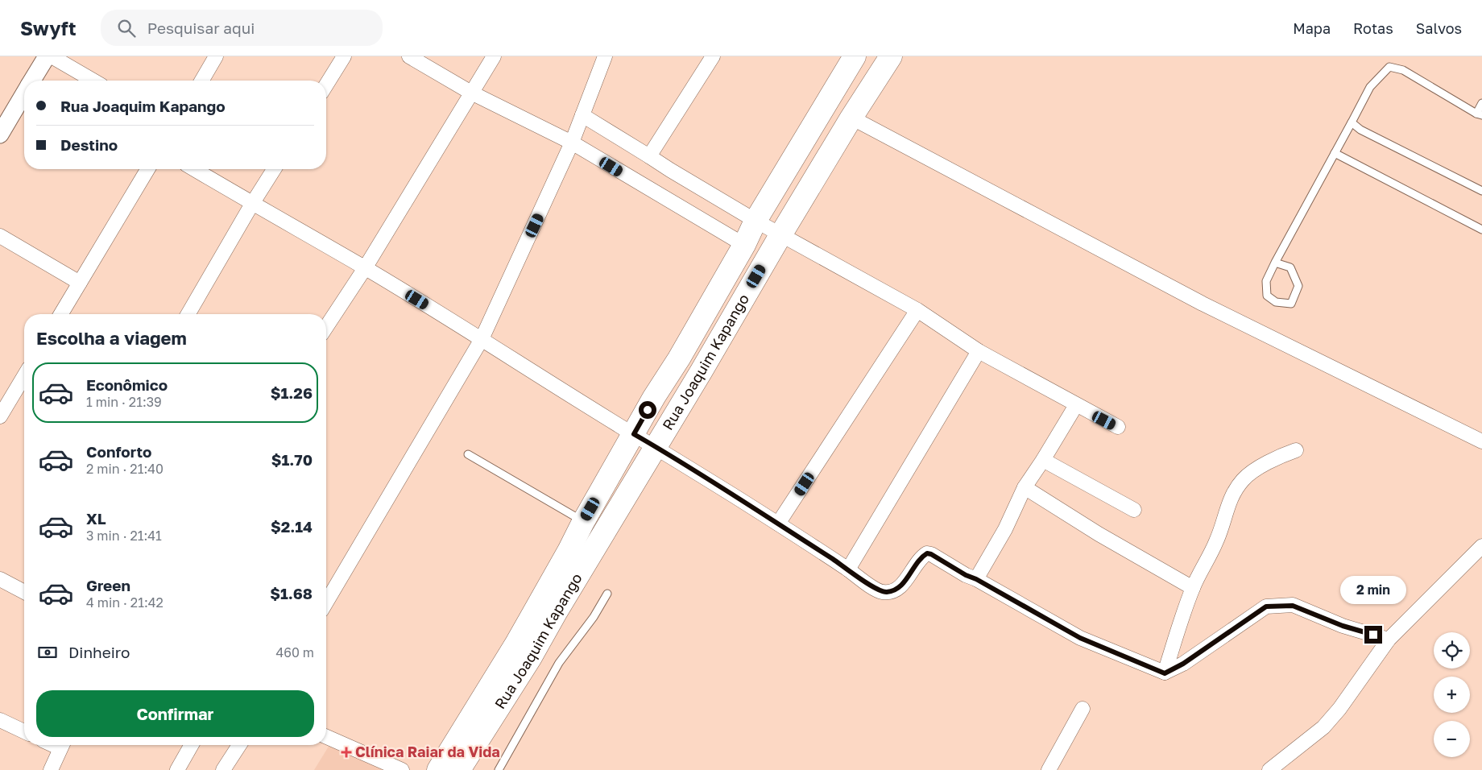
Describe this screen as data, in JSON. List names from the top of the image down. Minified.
{"streets":{"main road":["Rua Joaquim Kapango"]},"places":{"health":["Clínica Raiar da Vida"]},"page":{"header":"Swyft","search":"Pesquisar aqui","nav":["Mapa","Rotas","Salvos"],"banner":["Rua Joaquim Kapango","Destino"],"heading":"Escolha a viagem","list":[{"name":"Econômico","note":"1 min · 21:39","value":"$1.26"},{"name":"Conforto","note":"2 min · 21:40","value":"$1.70"},{"name":"XL","note":"3 min · 21:41","value":"$2.14"},{"name":"Green","note":"4 min · 21:42","value":"$1.68"}],"bubble":"2 min","pay":["Dinheiro","460 m"],"map_buttons":["+","−"],"buttons":"Confirmar"}}
